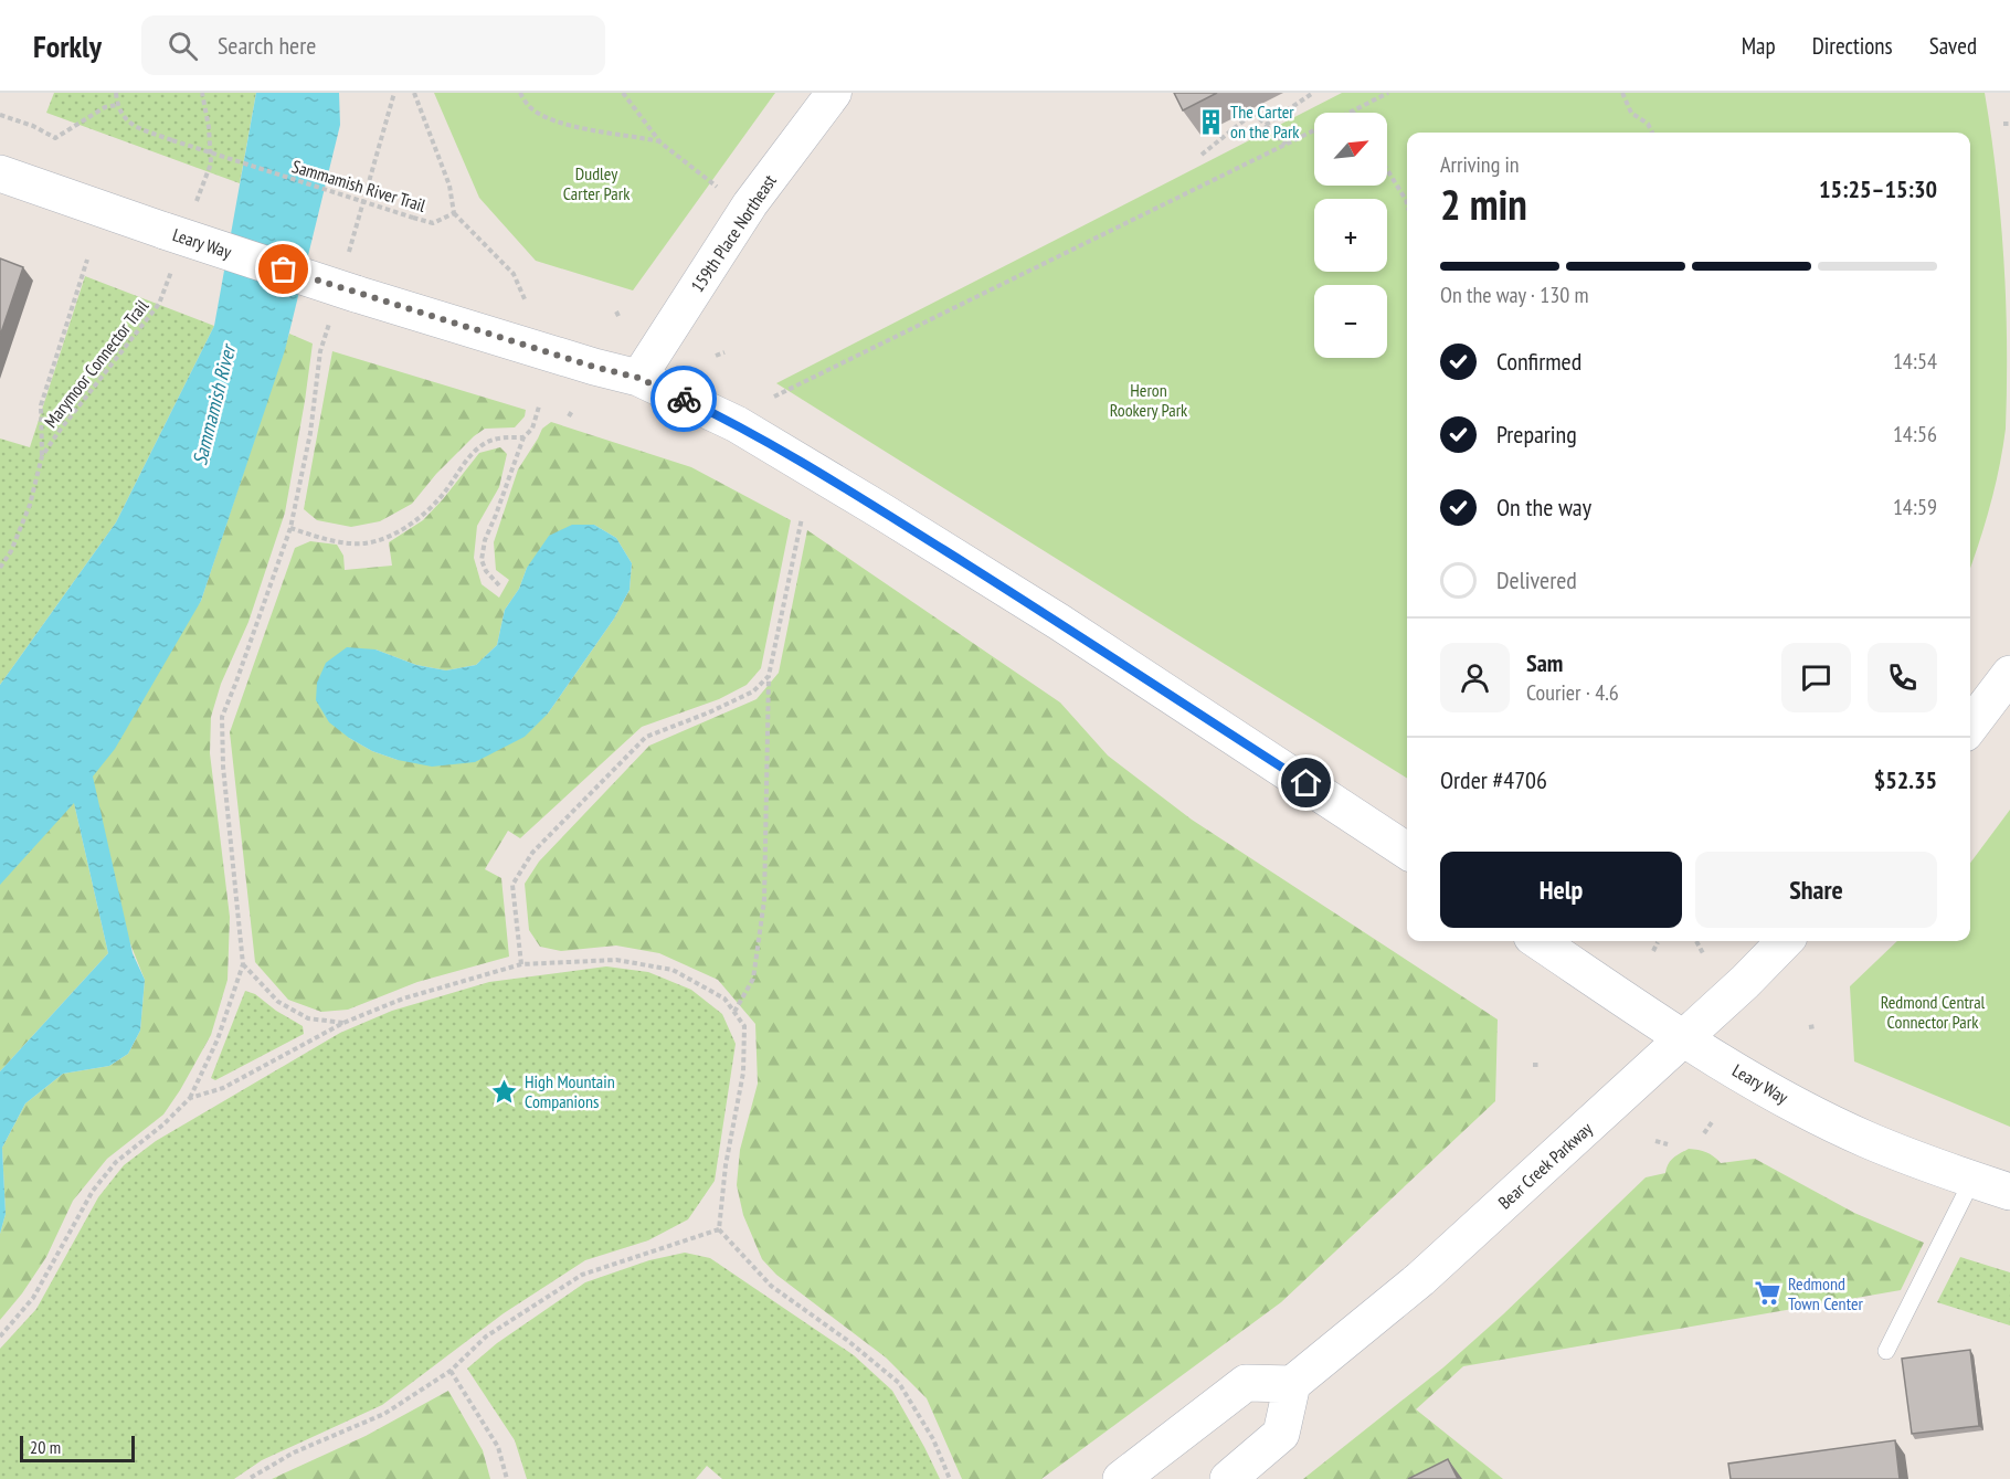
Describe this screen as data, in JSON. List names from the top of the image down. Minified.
{"streets":{"street":["159th Place Northeast","Leary Way","Bear Creek Parkway"],"path":["Sammamish River Trail","Marymoor Connector Trail"]},"crossings":[["159th Place Northeast","Leary Way"],["Leary Way","Bear Creek Parkway"]],"water":["Sammamish River"],"parks":["Dudley Carter Park","Heron Rookery Park","Redmond Central Connector Park"],"places":{"building":["The Carter on the Park"],"place":["High Mountain Companions"],"supermarket":["Redmond Town Center"]},"scale_bar":"20 m","north":"top right","page":{"header":"Forkly","search":"Search here","nav":["Map","Directions","Saved"],"map_buttons":["+","−"],"heading":["2 min","Arriving in","15:25–15:30"],"panel":["Sam","Courier · 4.6","Order #4706","$52.35"],"bar":"On the way · 130 m","list":[["Confirmed","14:54"],["Preparing","14:56"],["On the way","14:59"],"Delivered"],"buttons":["Help","Share"],"scale":"20 m"}}
